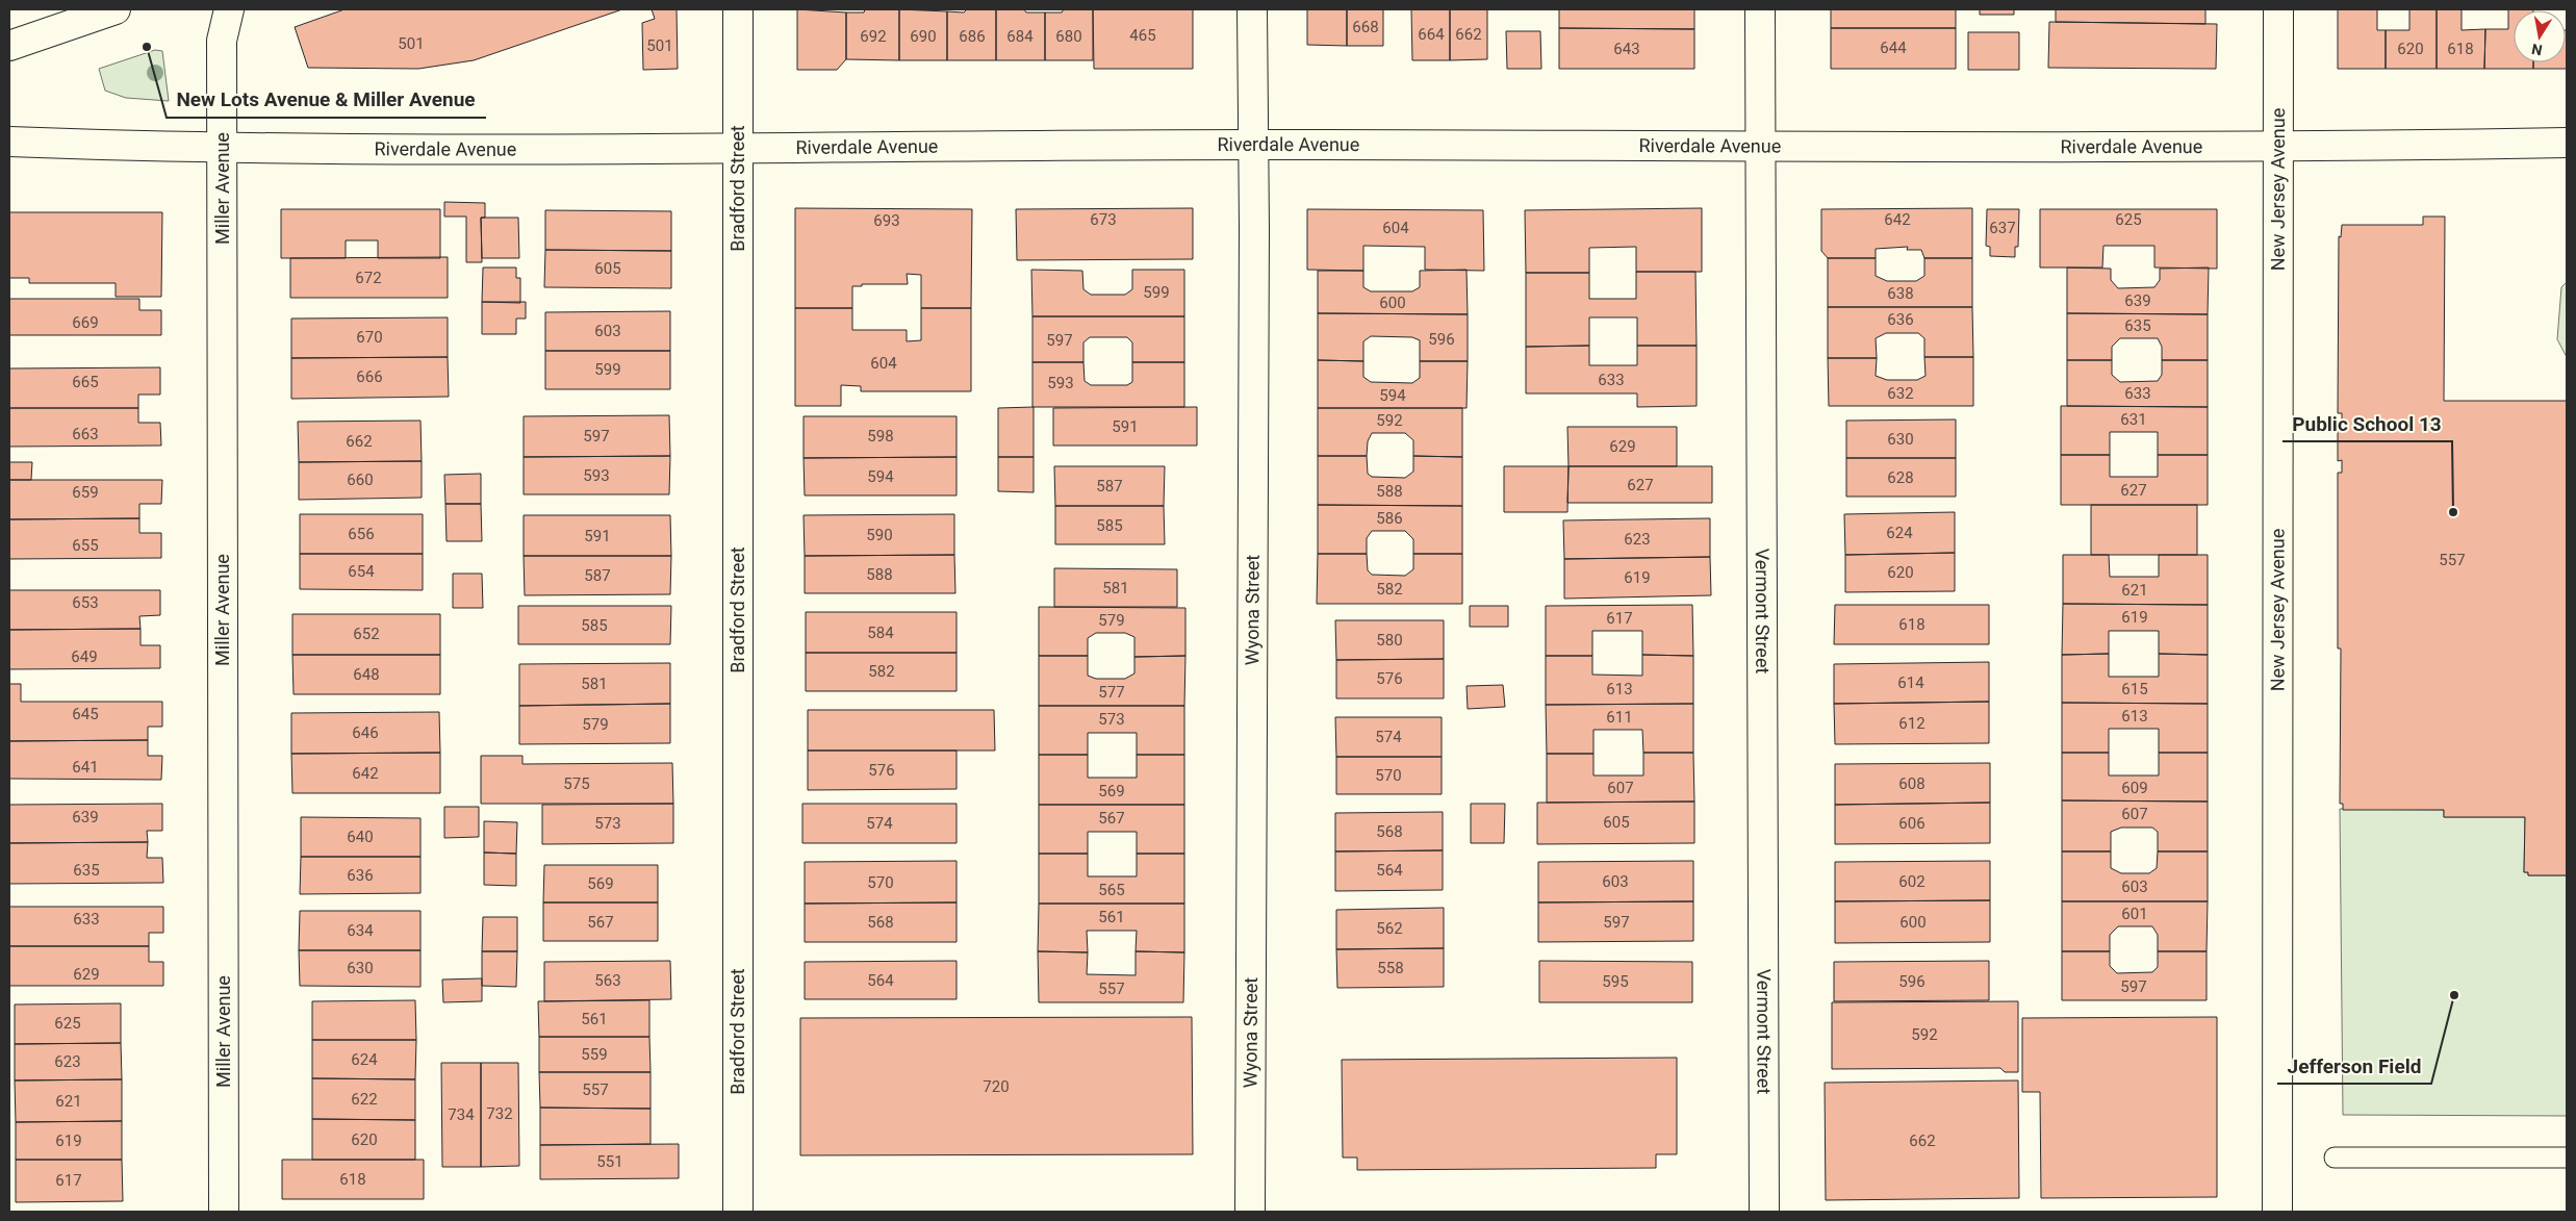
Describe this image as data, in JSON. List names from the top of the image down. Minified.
{"streets":{"street":["Riverdale Avenue","Miller Avenue","Bradford Street","New Jersey Avenue","Wyona Street","Vermont Street"]},"crossings":[["Riverdale Avenue","Miller Avenue"],["Riverdale Avenue","Bradford Street"],["Riverdale Avenue","New Jersey Avenue"],["Riverdale Avenue","Wyona Street"],["Riverdale Avenue","Vermont Street"]],"places":["New Lots Avenue & Miller Avenue","Public School 13","Jefferson Field"],"house_numbers":["668","664","662","465","692","690","686","684","680","501","501","644","643","620","618","673","642","625","693","604","637","605","672","599","638","639","600","636","669","635","603","670","596","597","604","599","666","633","665","593","632","633","594","631","592","591","663","597","598","630","662","629","593","594","628","660","627","587","627","588","659","586","585","624","656","590","591","623","655","557","654","620","588","587","619","581","582","621","653","619","617","579","618","585","584","652","580","649","582","648","576","614","581","613","615","577","645","613","611","573","612","579","646","574","641","576","642","570","575","608","607","609","569","607","639","567","605","573","574","606","568","640","635","564","636","603","602","570","569","603","565","601","561","633","567","568","597","600","562","634","630","558","629","563","564","595","596","597","557","561","625","592","559","624","623","720","557","622","621","732","734","620","619","662","551","618","617"],"north":"bottom"}
